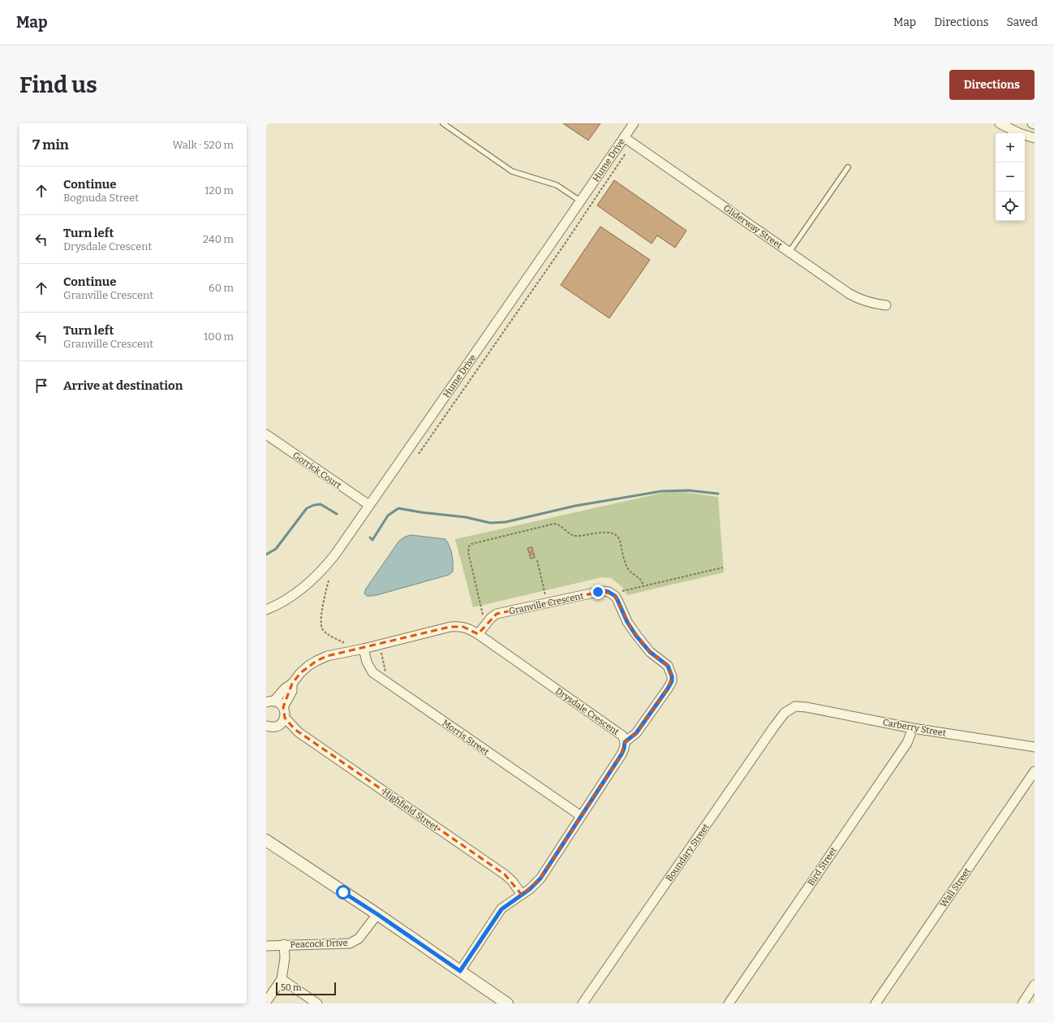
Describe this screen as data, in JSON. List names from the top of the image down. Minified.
{"streets":{"street":["Hume Drive","Gliderway Street","Gorrick Court","Granville Crescent","Drysdale Crescent","Carberry Street","Morris Street","Highfield Street","Boundary Street","Bird Street","Wall Street","Peacock Drive"]},"crossings":[["Hume Drive","Gliderway Street"],["Hume Drive","Gorrick Court"],["Granville Crescent","Drysdale Crescent"],["Drysdale Crescent","Morris Street"],["Drysdale Crescent","Highfield Street"],["Carberry Street","Boundary Street"],["Carberry Street","Bird Street"]],"scale_bar":"50 m","page":{"header":"Map","nav":["Map","Directions","Saved"],"buttons":"Directions","title":"Find us","heading":["7 min","Walk · 520 m"],"map_buttons":["+","−"],"list":[["Continue","Bognuda Street","120 m"],["Turn left","Drysdale Crescent","240 m"],["Continue","Granville Crescent","60 m"],["Turn left","Granville Crescent","100 m"],"Arrive at destination"],"scale":"50 m"}}
